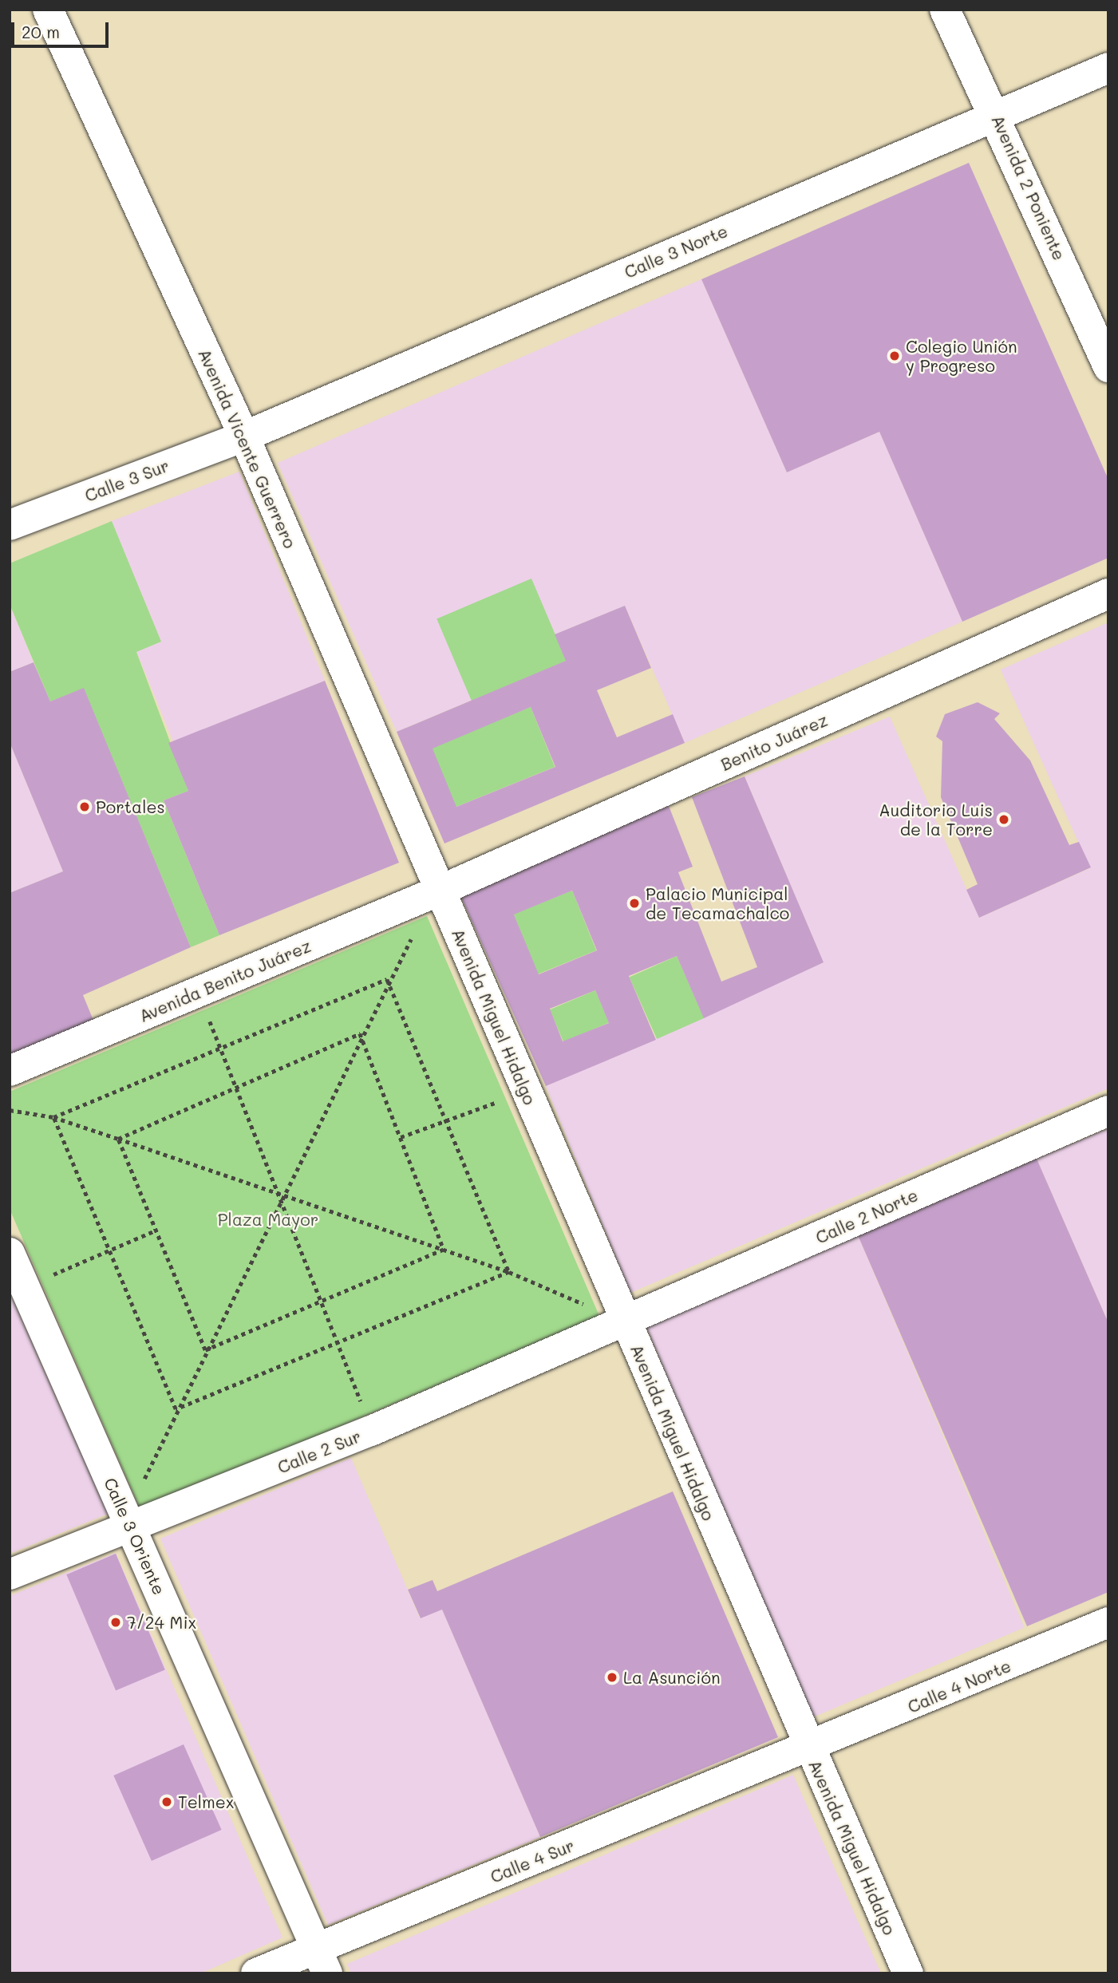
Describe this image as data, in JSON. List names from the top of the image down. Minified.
{"streets":{"street":["Avenida 2 Poniente","Calle 3 Norte","Avenida Vicente Guerrero","Calle 3 Sur","Benito Juárez","Avenida Benito Juárez","Avenida Miguel Hidalgo","Calle 2 Norte","Calle 2 Sur","Calle 3 Oriente","Calle 4 Norte","Calle 4 Sur"]},"crossings":[["Avenida 2 Poniente","Calle 3 Norte"],["Calle 3 Norte","Avenida Vicente Guerrero"],["Calle 3 Norte","Calle 3 Sur"],["Avenida Vicente Guerrero","Calle 3 Sur"],["Avenida Vicente Guerrero","Benito Juárez"],["Avenida Vicente Guerrero","Avenida Benito Juárez"],["Avenida Vicente Guerrero","Avenida Miguel Hidalgo"],["Benito Juárez","Avenida Benito Juárez"],["Benito Juárez","Avenida Miguel Hidalgo"],["Avenida Benito Juárez","Avenida Miguel Hidalgo"],["Avenida Miguel Hidalgo","Calle 2 Norte"],["Avenida Miguel Hidalgo","Calle 2 Sur"],["Avenida Miguel Hidalgo","Calle 4 Norte"],["Avenida Miguel Hidalgo","Calle 4 Sur"],["Calle 2 Norte","Calle 2 Sur"],["Calle 2 Sur","Calle 3 Oriente"],["Calle 3 Oriente","Calle 4 Sur"],["Calle 4 Norte","Calle 4 Sur"]],"parks":["Plaza Mayor"],"places":["Colegio Unión y Progreso","Portales","Auditorio Luis de la Torre","Palacio Municipal de Tecamachalco","7/24 Mix","La Asunción","Telmex"],"scale_bar":"20 m"}
